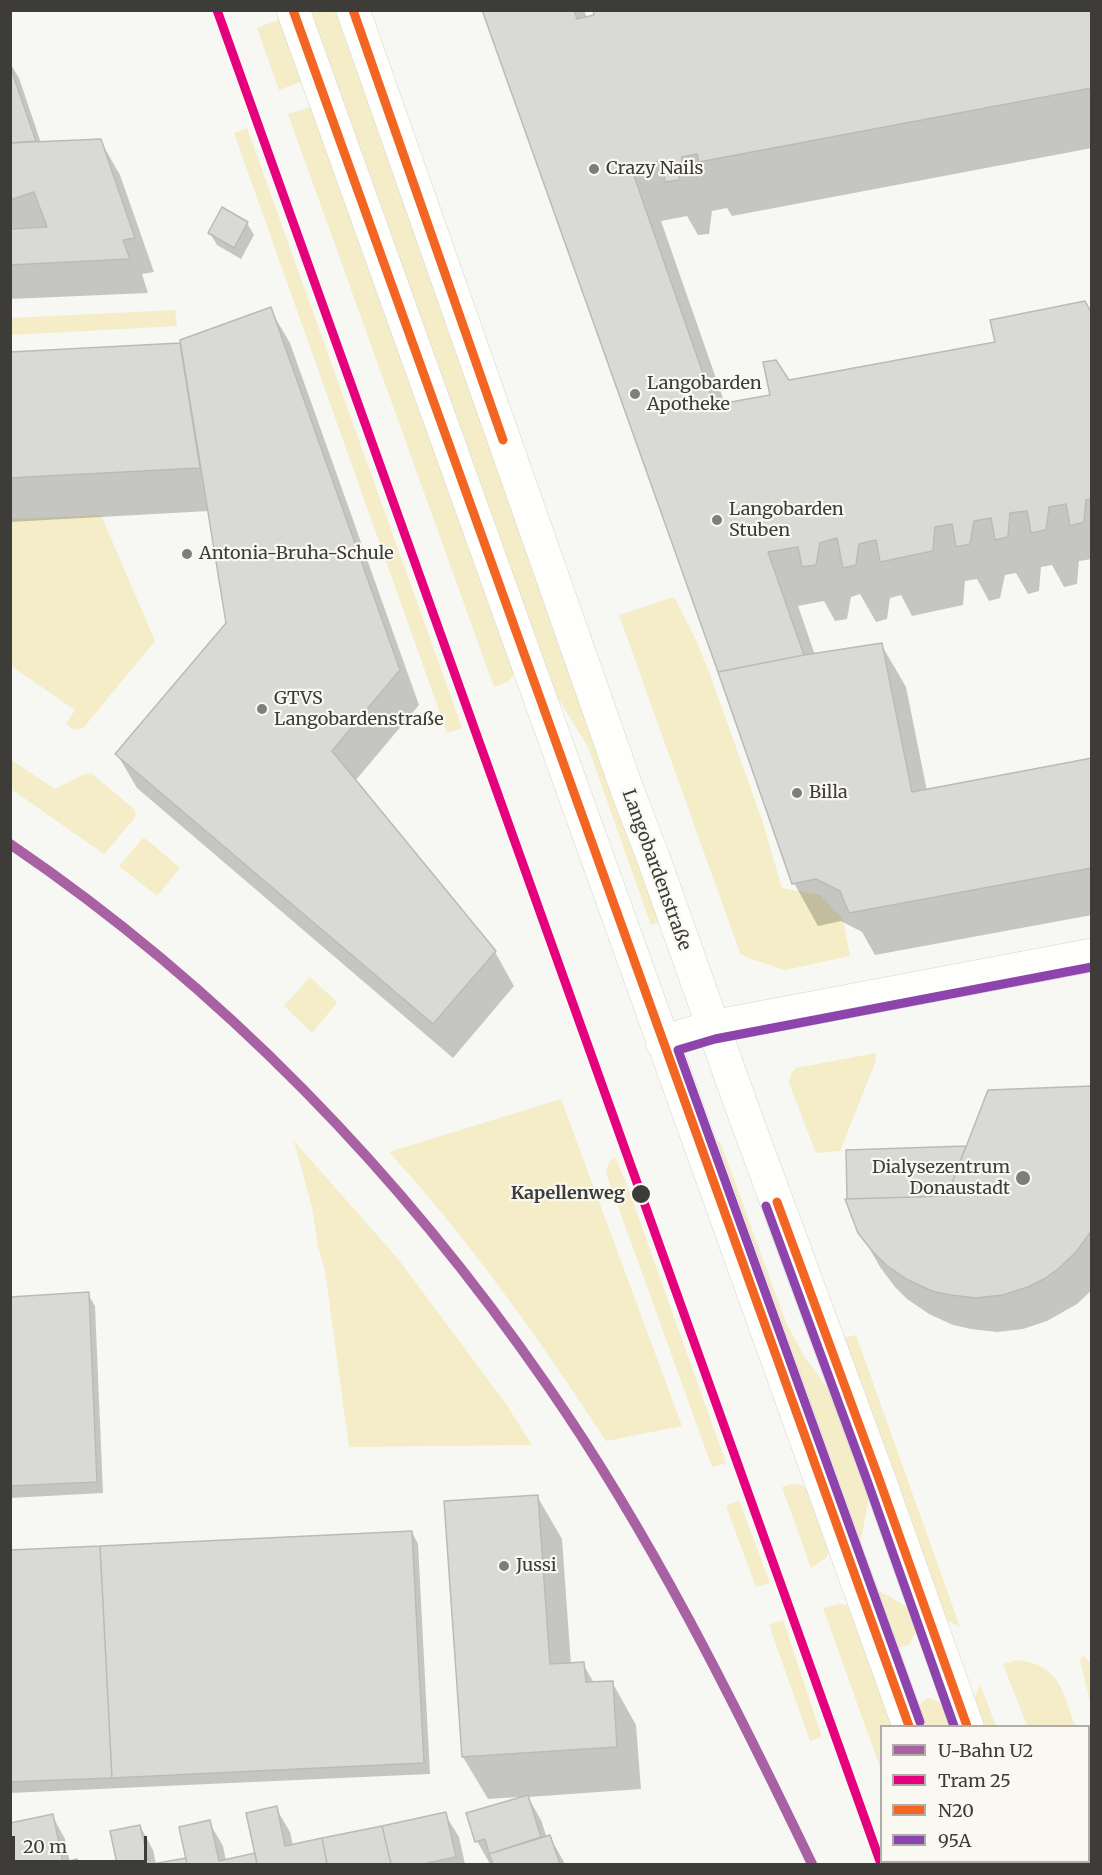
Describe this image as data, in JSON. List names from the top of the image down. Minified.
{"streets":{"street":["Langobardenstraße"]},"places":["Crazy Nails","Langobarden Apotheke","Langobarden Stuben","Antonia-Bruha-Schule","GTVS Langobardenstraße","Billa","Dialysezentrum Donaustadt","Kapellenweg","Jussi"],"lines":["tram line 25","transit line N20","metro line U2","transit line 95A"],"legend":["U-Bahn U2","Tram 25","N20","95A"],"scale_bar":"20 m"}
